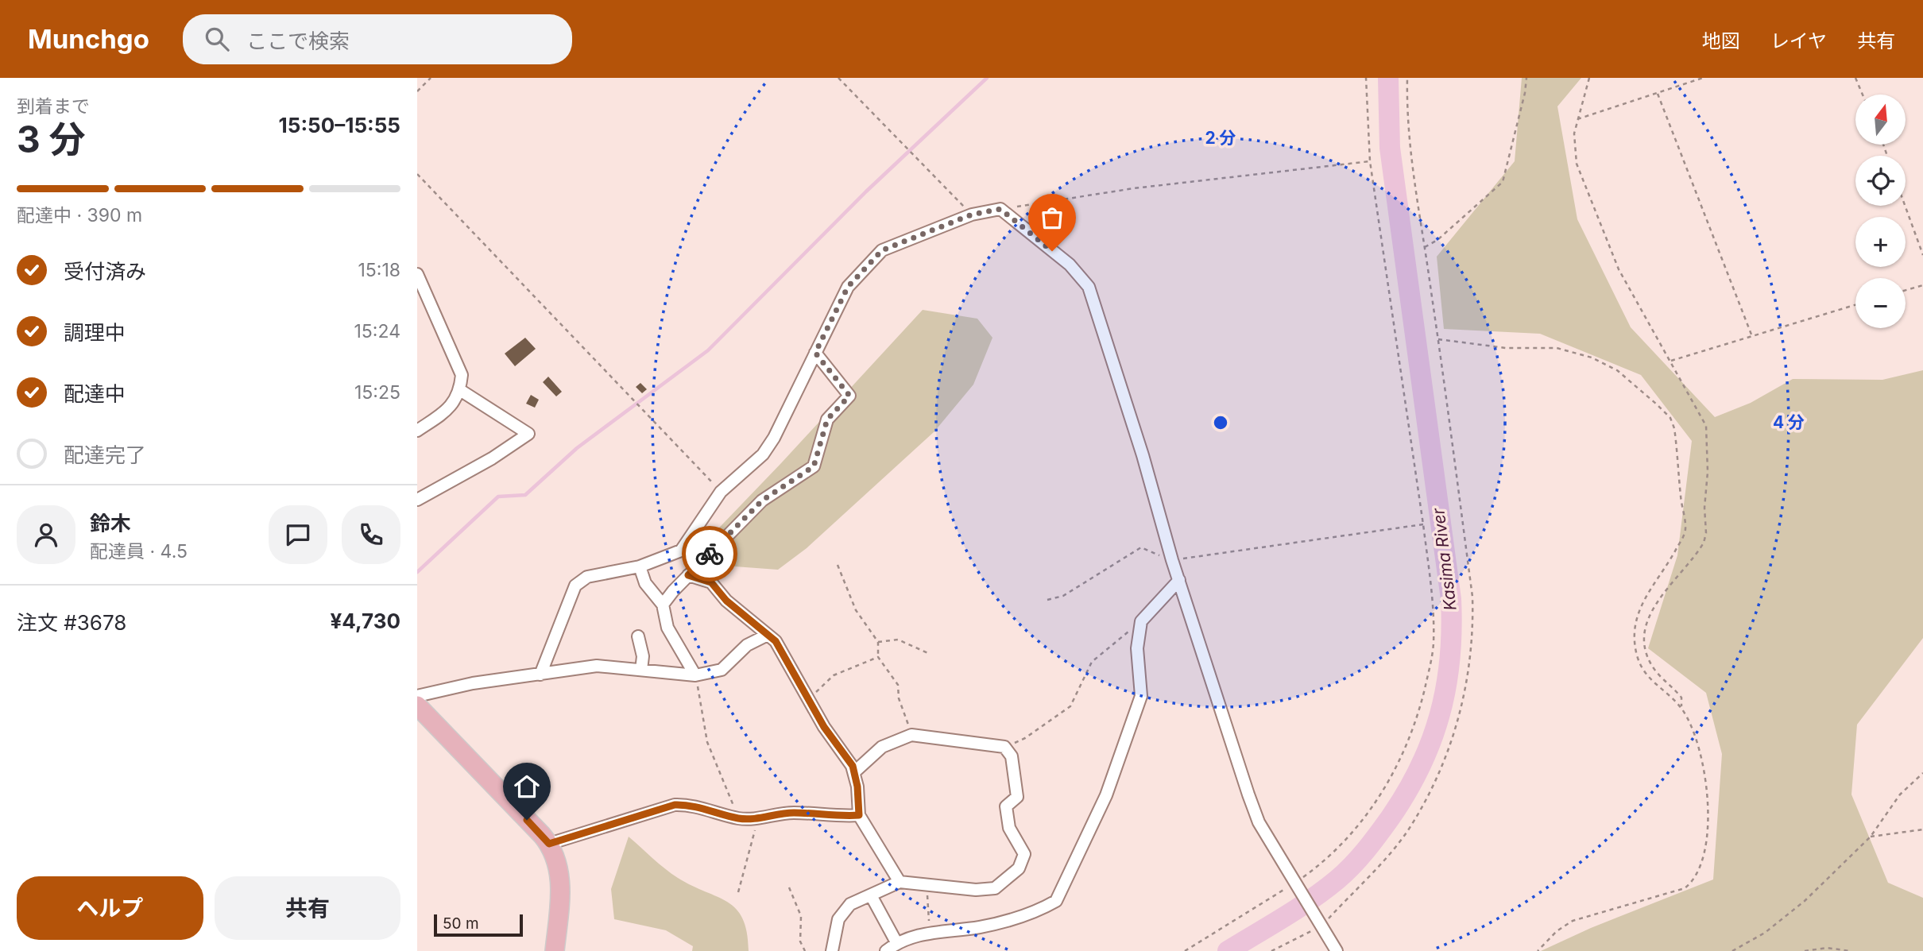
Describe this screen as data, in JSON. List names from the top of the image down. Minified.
{"water":["Kasima River"],"scale_bar":"50 m","north":"top","page":{"header":"Munchgo","search":"ここで検索","nav":["地図","レイヤ","共有"],"heading":["3 分","到着まで","15:50–15:55"],"panel":["鈴木","配達員 · 4.5","注文 #3678","¥4,730"],"map_buttons":["+","−"],"bar":"配達中 · 390 m","list":[["受付済み","15:18"],["調理中","15:24"],["配達中","15:25"],"配達完了"],"buttons":["ヘルプ","共有"],"scale":"50 m"},"rings":["2 分","4 分"]}
